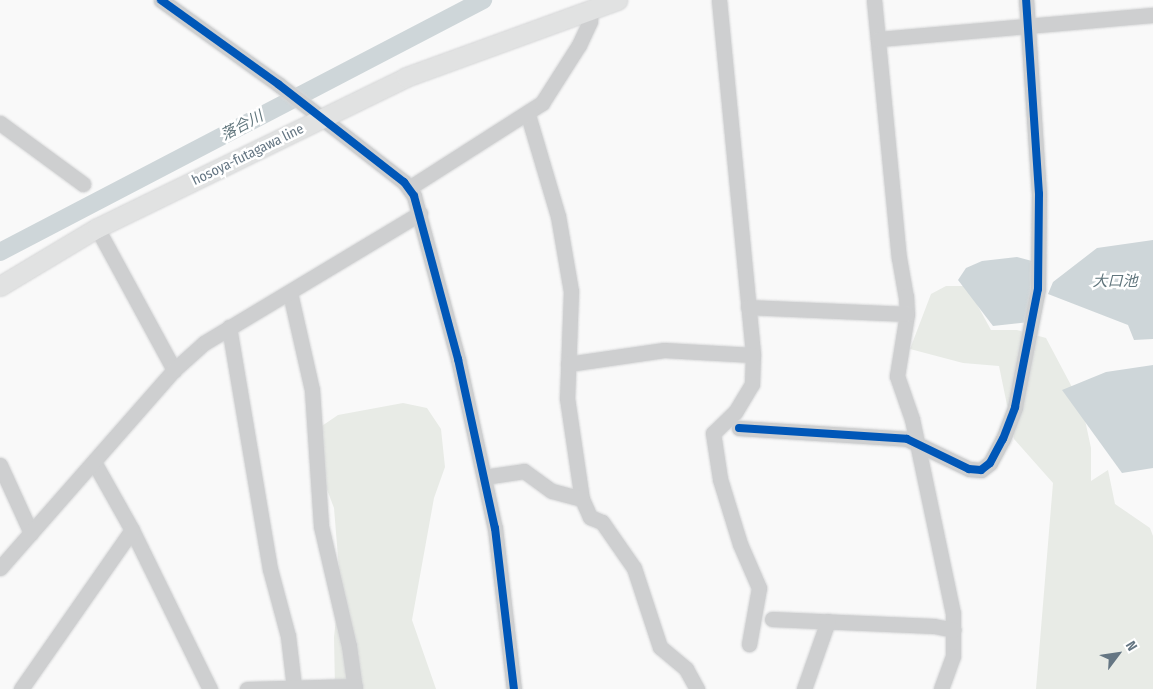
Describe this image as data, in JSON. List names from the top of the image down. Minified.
{"streets":{"main road":["hosoya-futagawa line"]},"water":["落合川","大口池"],"north":"top right"}
